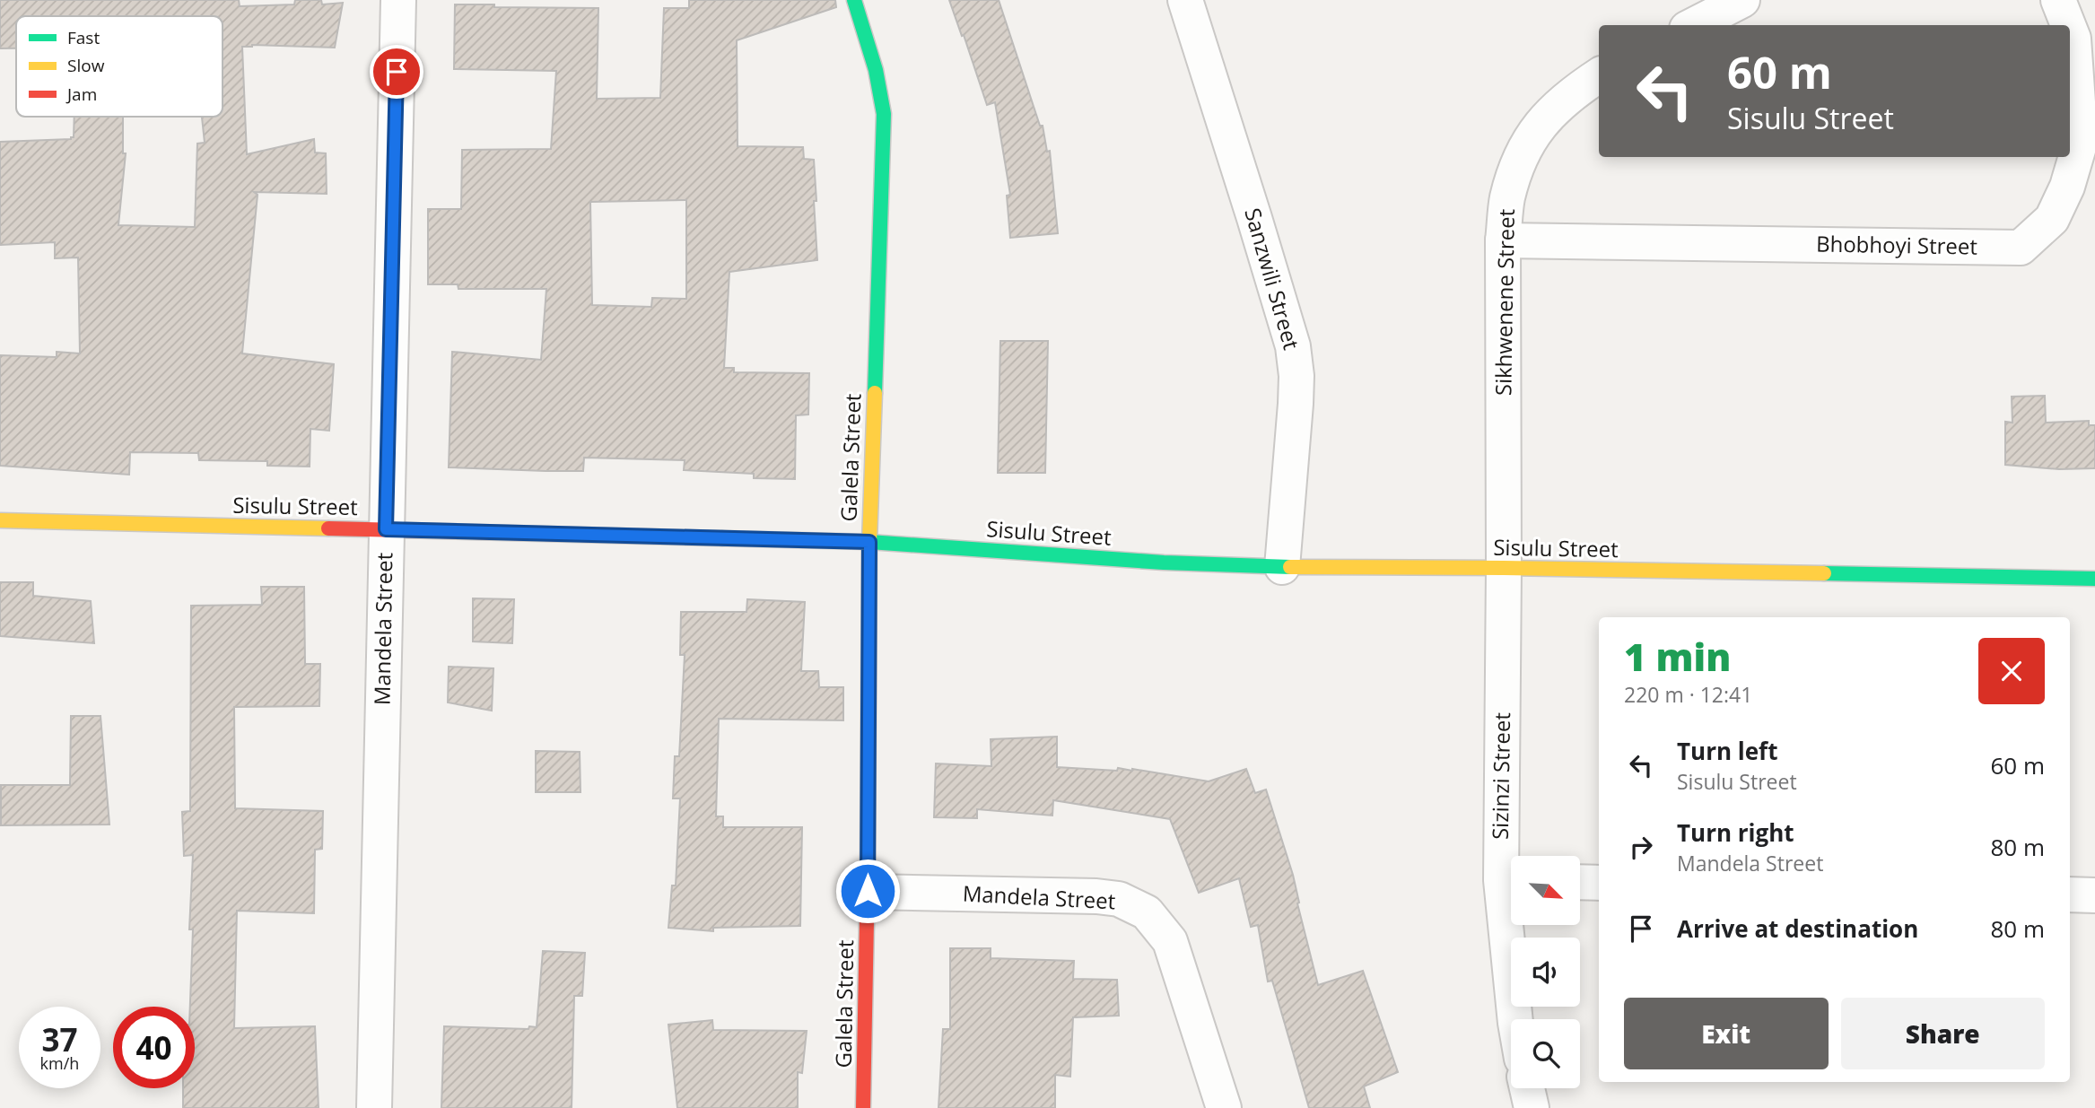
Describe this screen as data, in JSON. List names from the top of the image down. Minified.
{"streets":{"street":["Bhobhoyi Street","Sanzwili Street","Sikhwenene Street","Galela Street","Sisulu Street","Mandela Street","Sizinzi Street"]},"crossings":[["Bhobhoyi Street","Sikhwenene Street"],["Sanzwili Street","Sisulu Street"],["Sikhwenene Street","Sisulu Street"],["Sikhwenene Street","Sizinzi Street"],["Galela Street","Sisulu Street"],["Galela Street","Mandela Street"],["Sisulu Street","Mandela Street"],["Sisulu Street","Sizinzi Street"]],"legend":["Fast","Slow","Jam"],"north":"bottom right","page":{"turn":["60 m","Sisulu Street"],"heading":["1 min","220 m · 12:41"],"list":[{"name":"Turn left","note":"Sisulu Street","value":"60 m"},{"name":"Turn right","note":"Mandela Street","value":"80 m"},{"name":"Arrive at destination","value":"80 m"}],"buttons":["Exit","Share"],"speed":"37 km/h","limit":"40"}}
